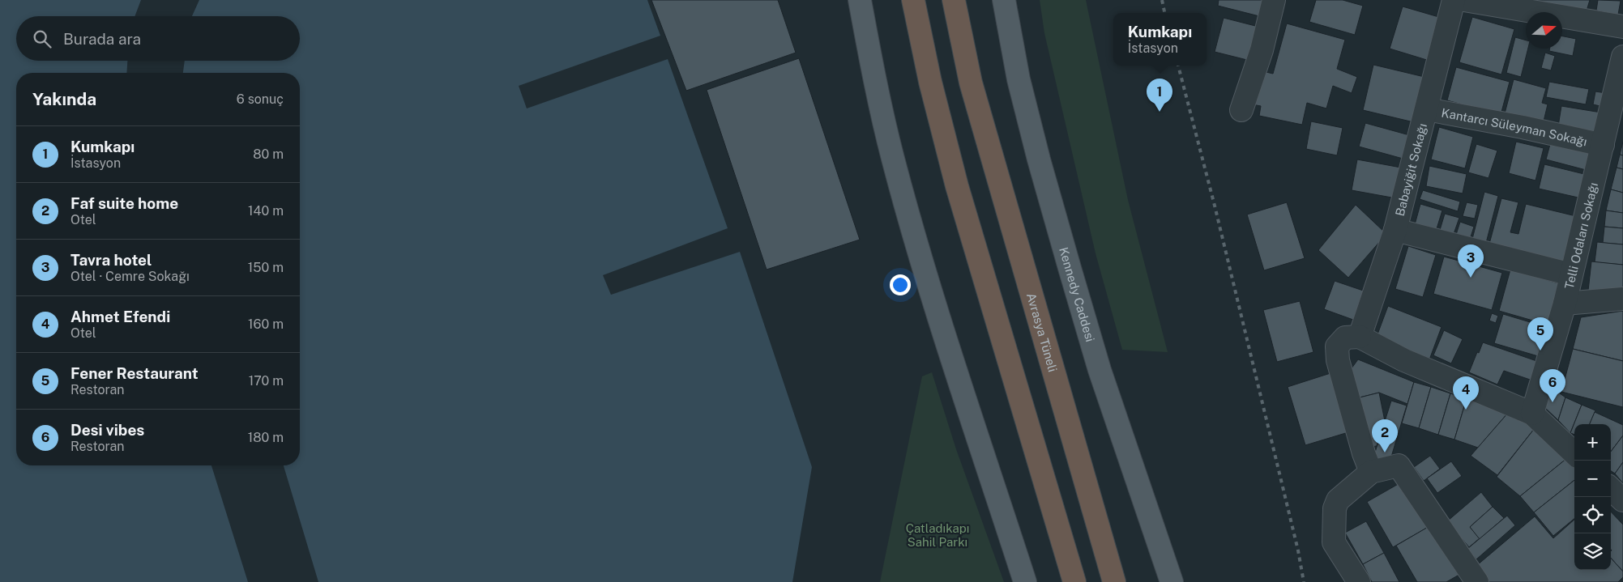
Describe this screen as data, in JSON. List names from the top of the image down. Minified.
{"streets":{"highway":["Avrasya Tüneli"],"main road":["Kennedy Caddesi"],"street":["Kantarcı Süleyman Sokağı","Babayiğit Sokağı","Telli Odaları Sokağı"]},"crossings":[["Kantarcı Süleyman Sokağı","Babayiğit Sokağı"],["Kantarcı Süleyman Sokağı","Telli Odaları Sokağı"]],"parks":["Çatladıkapı Sahil Parkı"],"north":"right","page":{"popup":["Kumkapı","İstasyon"],"search":"Burada ara","heading":["Yakında","6 sonuç"],"pins":["1","3","5","6","4","2"],"list":[{"mark":"1","name":"Kumkapı","note":"İstasyon","value":"80 m"},{"mark":"2","name":"Faf suite home","note":"Otel","value":"140 m"},{"mark":"3","name":"Tavra hotel","note":"Otel · Cemre Sokağı","value":"150 m"},{"mark":"4","name":"Ahmet Efendi","note":"Otel","value":"160 m"},{"mark":"5","name":"Fener Restaurant","note":"Restoran","value":"170 m"},{"mark":"6","name":"Desi vibes","note":"Restoran","value":"180 m"}],"map_buttons":["+","−"]}}
